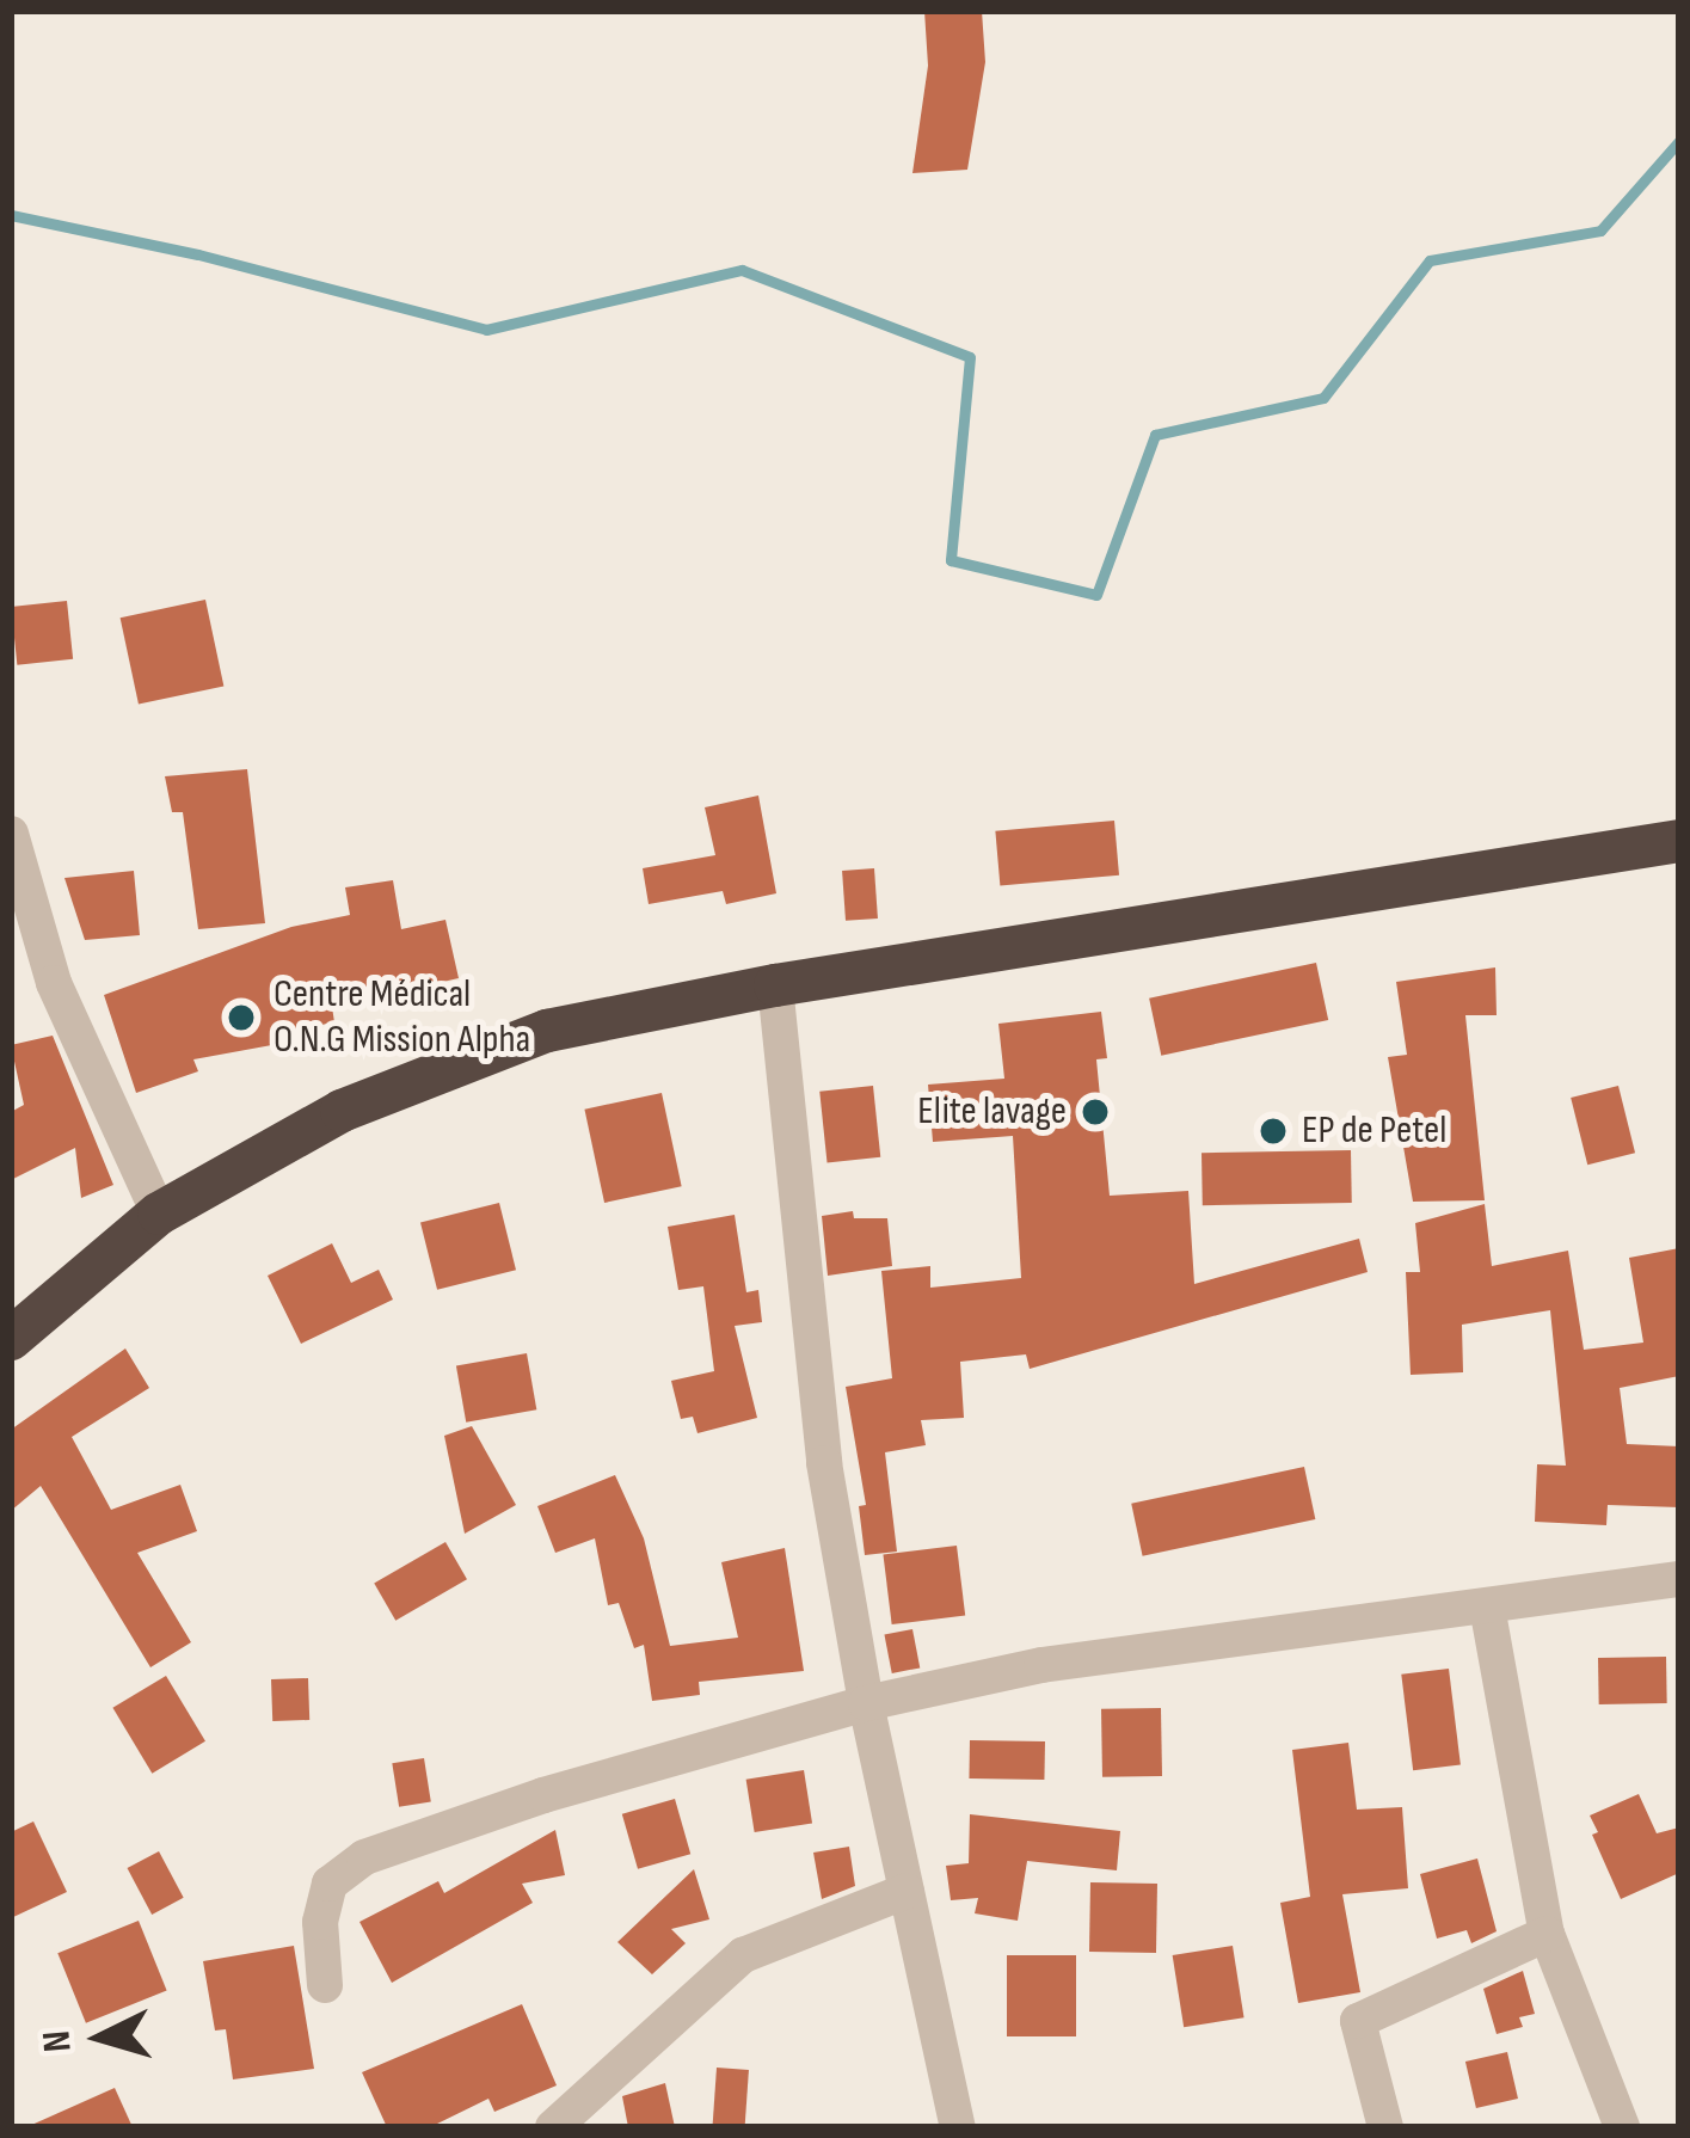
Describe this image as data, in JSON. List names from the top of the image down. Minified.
{"places":["Centre Médical O.N.G Mission Alpha","Elite lavage","EP de Petel"],"north":"left"}
